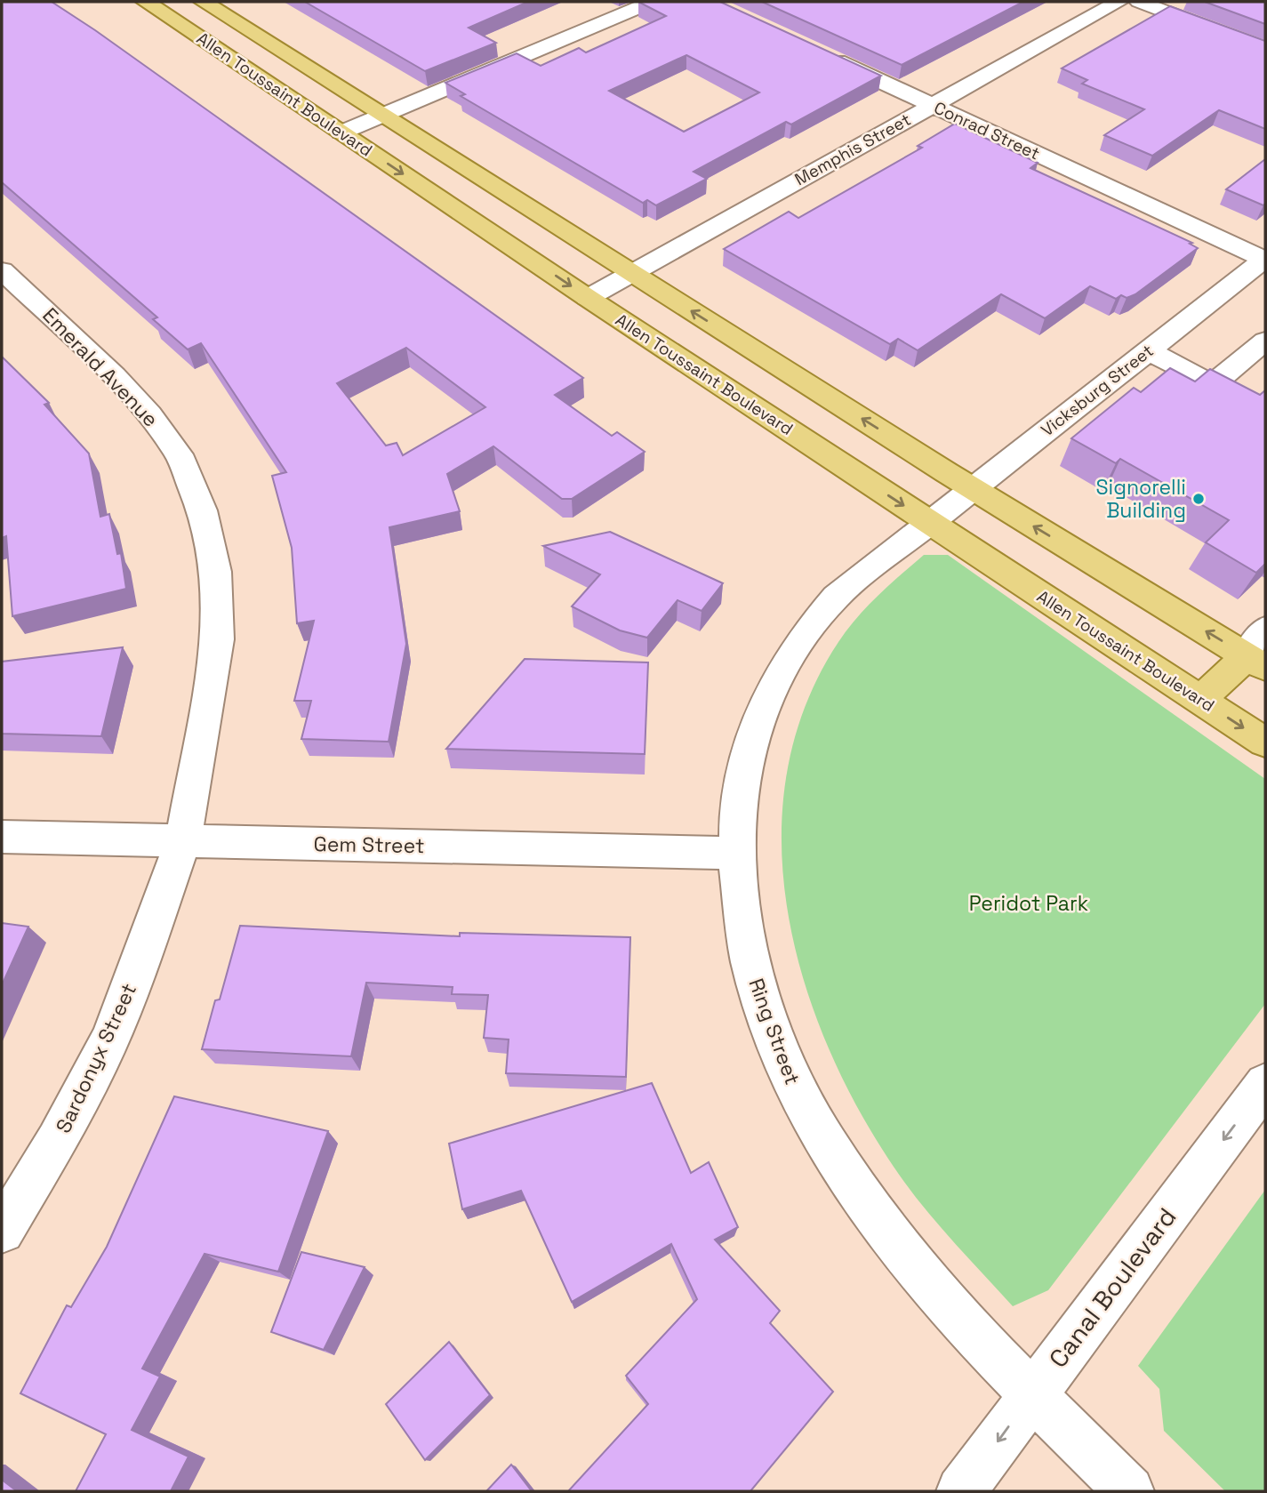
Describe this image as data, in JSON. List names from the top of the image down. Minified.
{"streets":{"main road":["Allen Toussaint Boulevard"],"street":["Conrad Street","Memphis Street","Emerald Avenue","Vicksburg Street","Gem Street","Ring Street","Sardonyx Street","Canal Boulevard"]},"crossings":[["Allen Toussaint Boulevard","Memphis Street"],["Allen Toussaint Boulevard","Vicksburg Street"],["Allen Toussaint Boulevard","Ring Street"],["Conrad Street","Memphis Street"],["Conrad Street","Vicksburg Street"],["Emerald Avenue","Gem Street"],["Emerald Avenue","Sardonyx Street"],["Vicksburg Street","Ring Street"],["Gem Street","Ring Street"],["Gem Street","Sardonyx Street"],["Ring Street","Canal Boulevard"]],"one_way":["Canal Boulevard"],"parks":["Peridot Park"],"places":["Signorelli Building"]}
